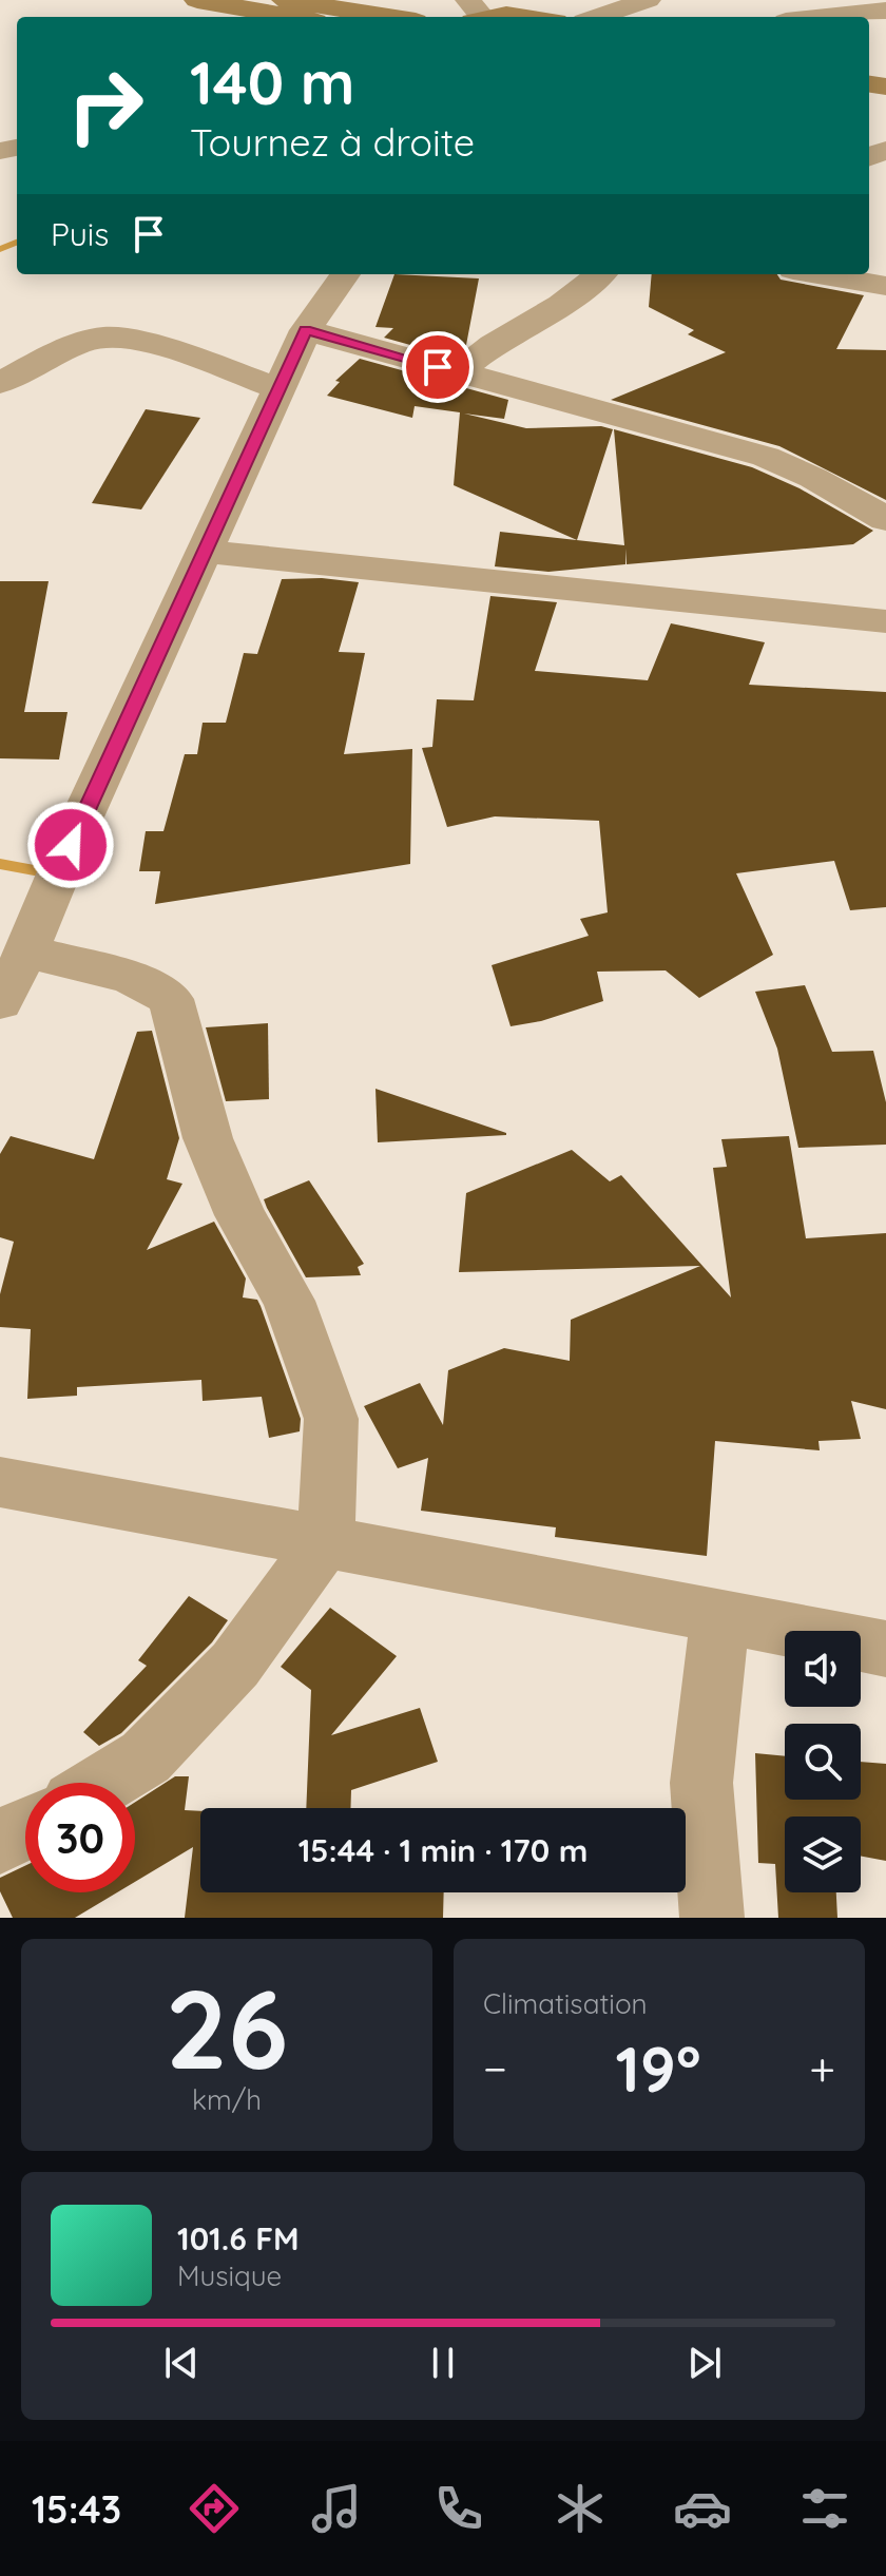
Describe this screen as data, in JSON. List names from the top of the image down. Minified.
{"page":{"turn":["140 m","Tournez à droite"],"then":"Puis","limit":"30","trip":"15:44 · 1 min · 170 m","tile":[["26","km/h"],"Climatisation"],"heat":["−","19°","+"],"song":["101.6 FM","Musique"],"tabs":"15:43"}}
